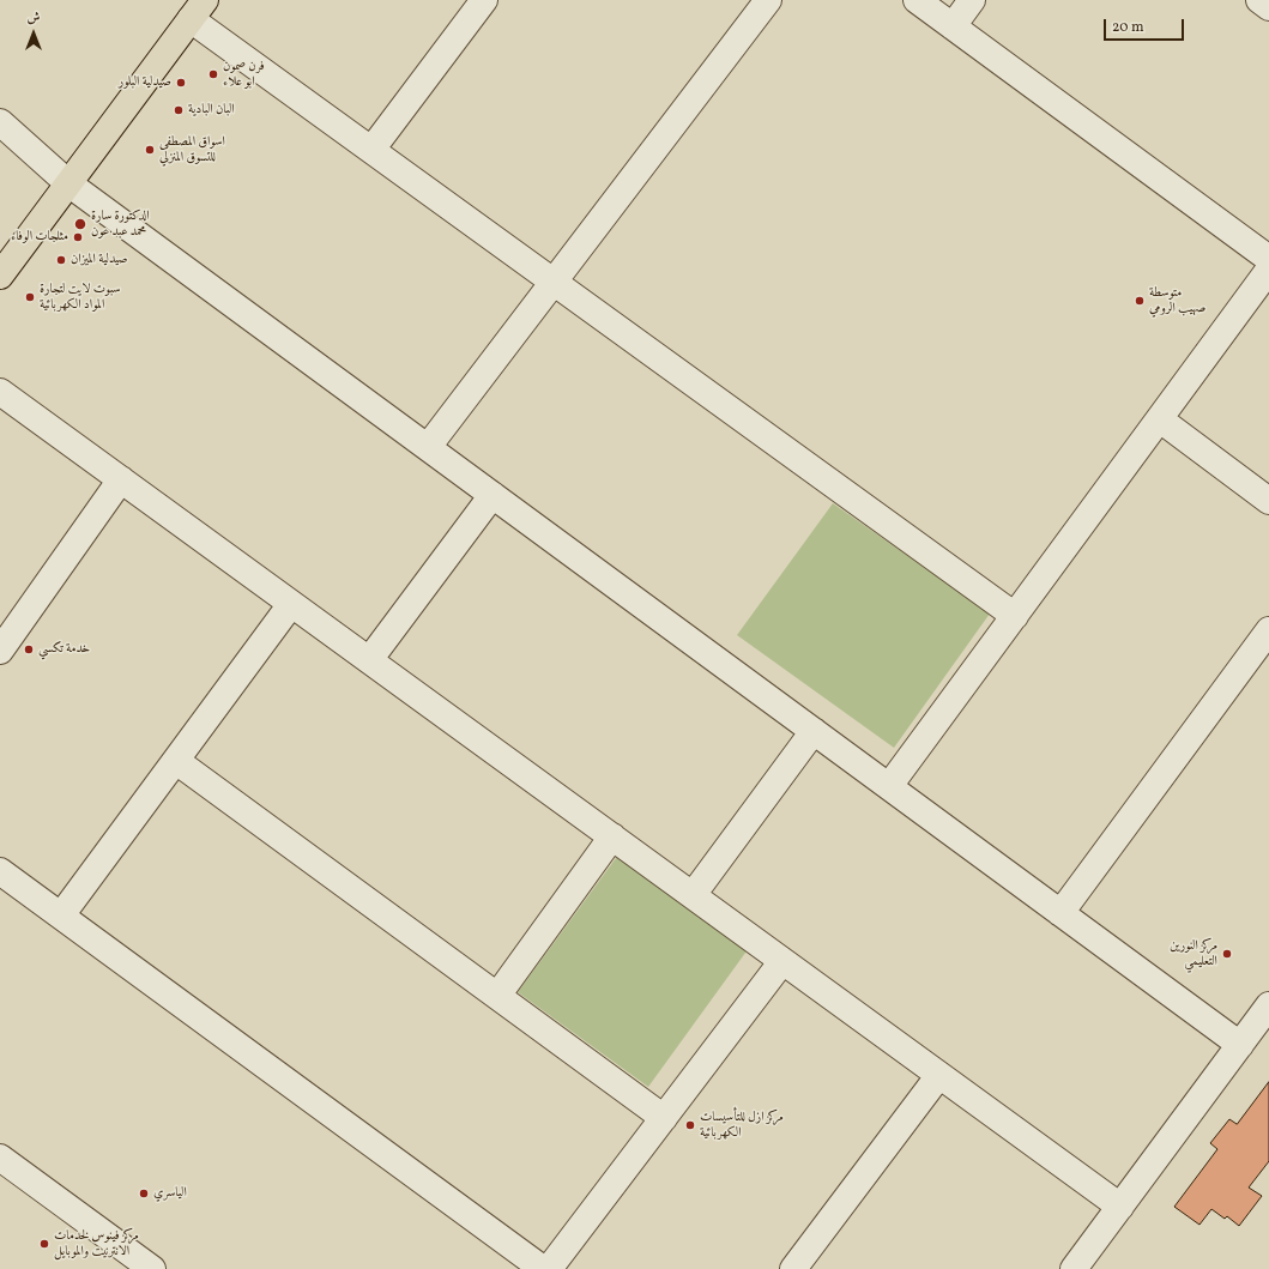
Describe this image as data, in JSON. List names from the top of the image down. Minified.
{"places":["فرن صمون ابو علاء","صيدلية البلور","البان البادية","اسواق المصطفى للتسوق المنزلي","الدكتورة سارة محمد عبد عون","مثلجات الوفاء","صيدلية الميزان","سبوت لايت لتجارة المواد الكهربائية","متوسطة صهيب الرومي","خدمة تكسي","مركز النورين التعليمي","مركز ازل للتأسيسات الكهربائية","الياسري","مركز فينوس لخدمات الانترنيت والموبايل"],"scale_bar":"20 m","north":"top"}
